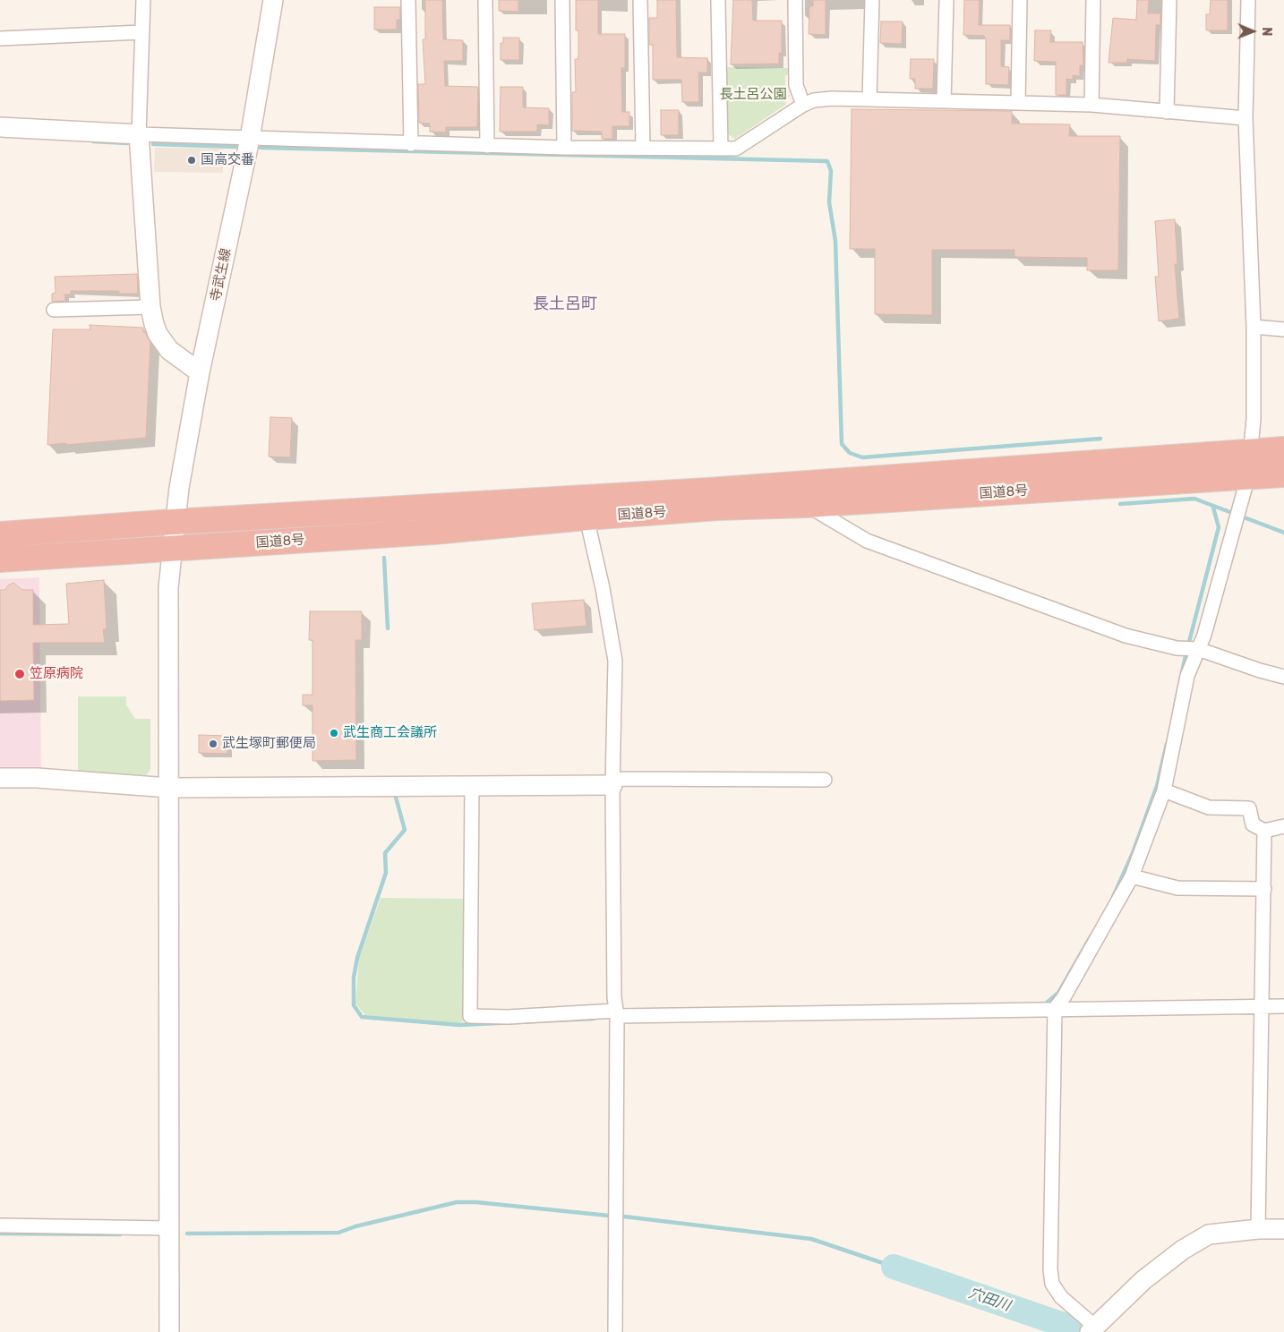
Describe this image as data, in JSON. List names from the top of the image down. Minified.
{"streets":{"highway":["国道8号"],"street":["寺武生線"]},"crossings":[["寺武生線","国道8号"]],"districts":["長土呂町"],"water":["穴田川"],"parks":["長土呂公園"],"places":["国高交番","笠原病院","武生商工会議所","武生塚町郵便局"],"north":"right"}
